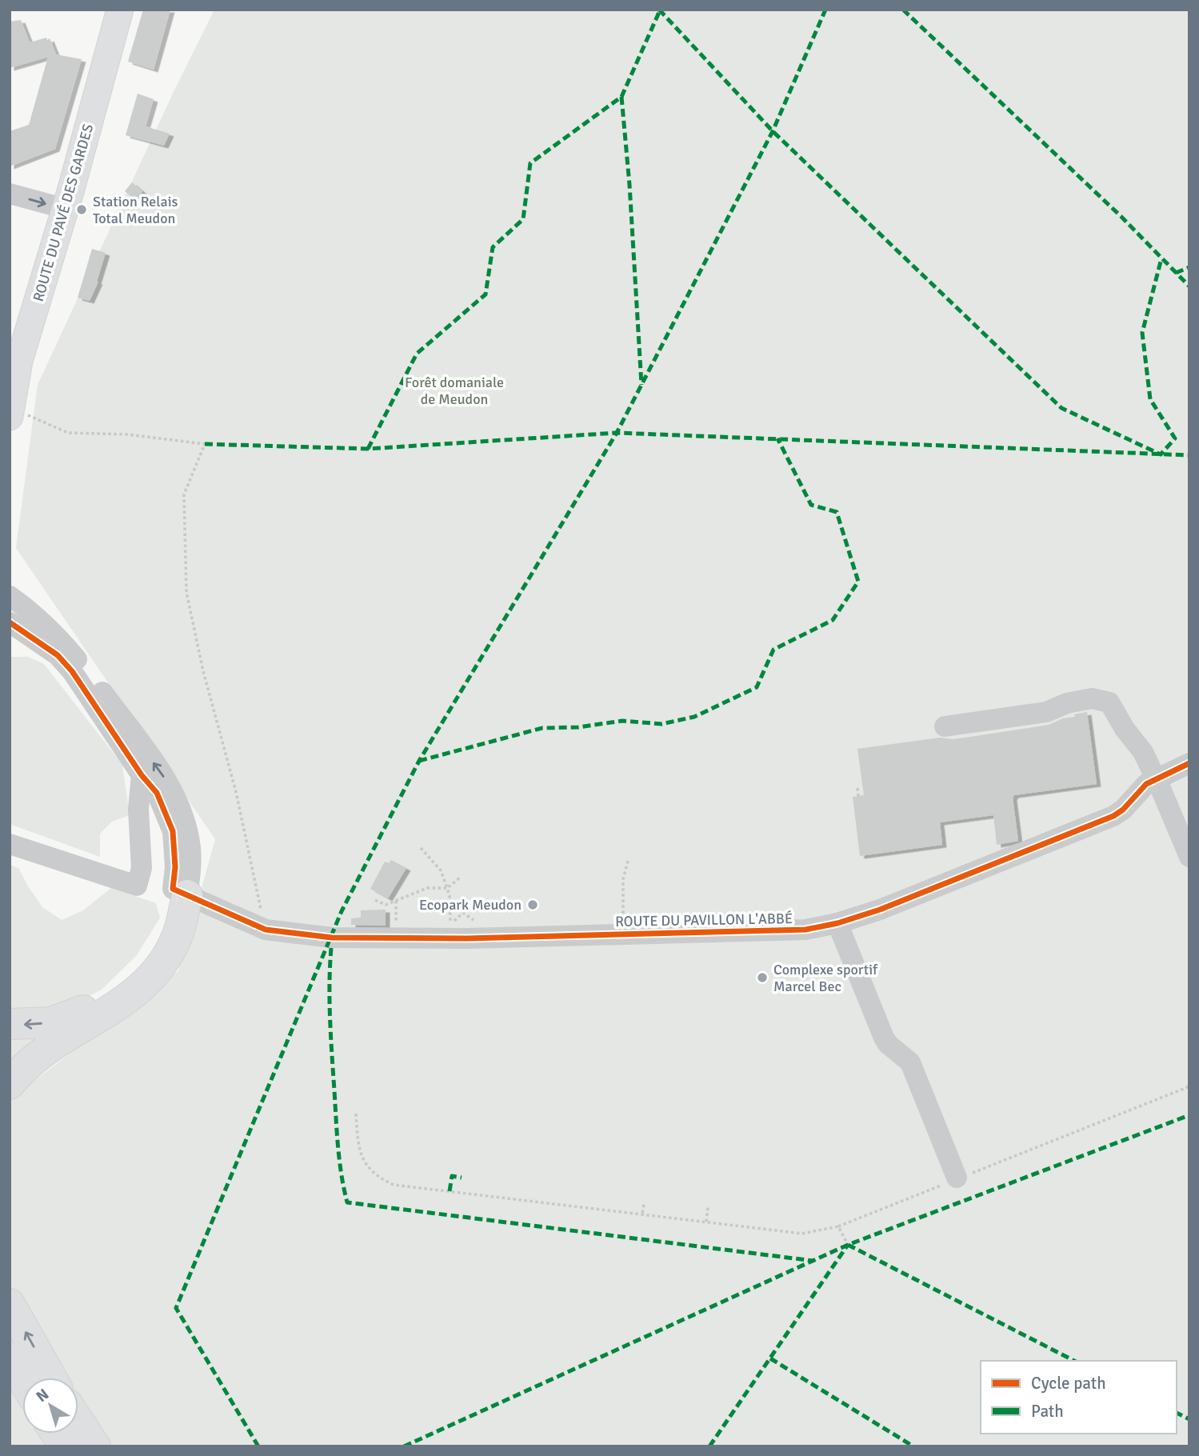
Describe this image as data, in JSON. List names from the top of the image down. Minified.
{"streets":{"main road":["ROUTE DU PAVÉ DES GARDES"],"street":["ROUTE DU PAVILLON L'ABBÉ"]},"parks":["Forêt domaniale de Meudon"],"places":["Station Relais Total Meudon","Ecopark Meudon","Complexe sportif Marcel Bec"],"legend":["Cycle path","Path"],"north":"top left"}
